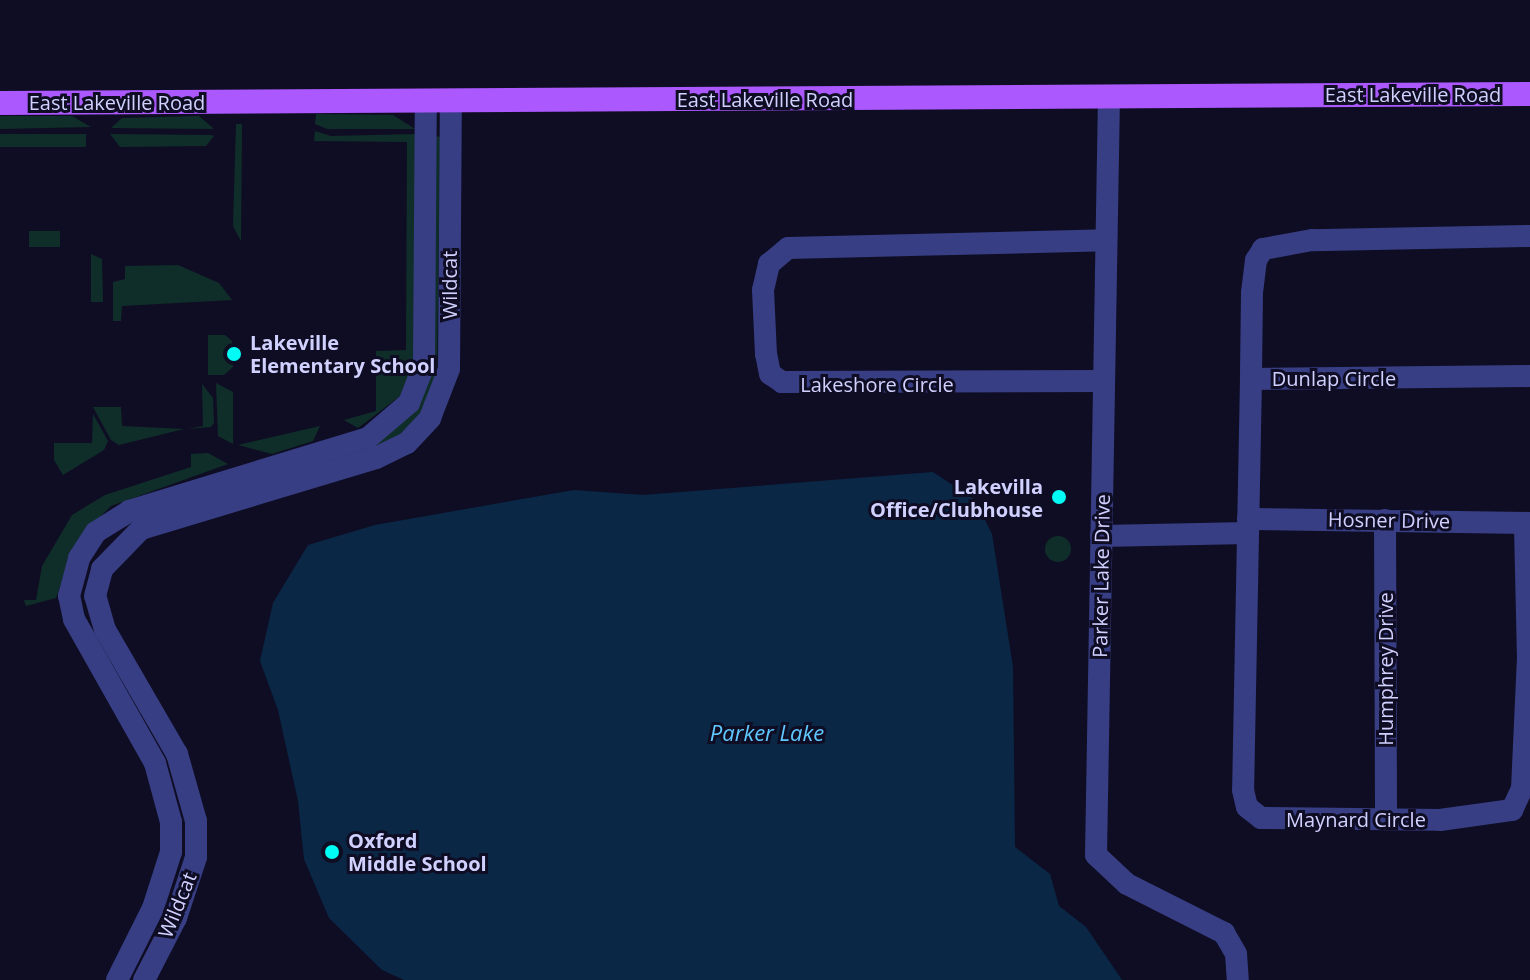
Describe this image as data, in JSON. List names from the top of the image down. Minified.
{"streets":{"main road":["East Lakeville Road"],"street":["Wildcat","Dunlap Circle","Lakeshore Circle","Hosner Drive","Parker Lake Drive","Humphrey Drive","Maynard Circle"]},"crossings":[["East Lakeville Road","Wildcat"],["East Lakeville Road","Parker Lake Drive"],["Dunlap Circle","Maynard Circle"],["Lakeshore Circle","Parker Lake Drive"],["Hosner Drive","Parker Lake Drive"],["Hosner Drive","Humphrey Drive"],["Hosner Drive","Maynard Circle"],["Humphrey Drive","Maynard Circle"]],"water":["Parker Lake"],"places":["Lakeville Elementary School","Lakevilla Office/Clubhouse","Oxford Middle School"]}
